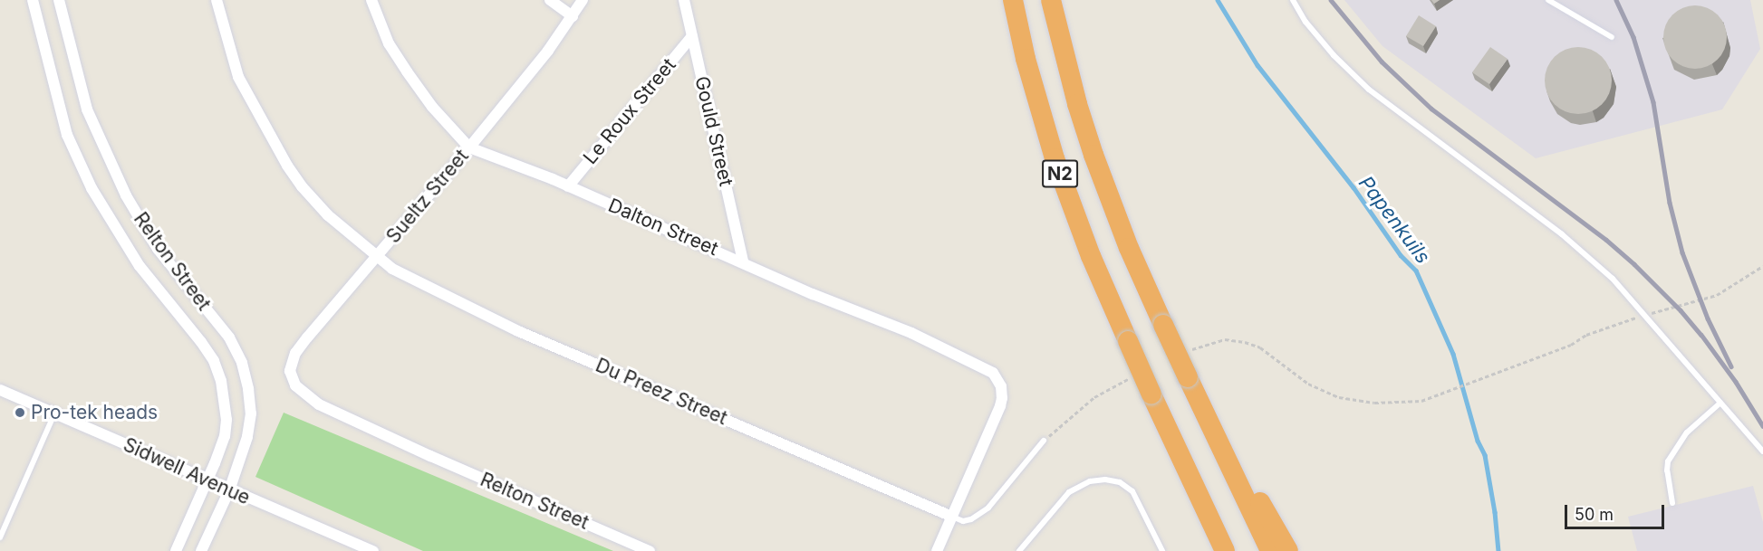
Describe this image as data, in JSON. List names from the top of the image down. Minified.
{"streets":{"highway":["N2"],"street":["Le Roux Street","Gould Street","Sueltz Street","Dalton Street","Relton Street","Du Preez Street","Sidwell Avenue"]},"crossings":[["Le Roux Street","Gould Street"],["Le Roux Street","Dalton Street"],["Gould Street","Dalton Street"],["Sueltz Street","Dalton Street"],["Sueltz Street","Relton Street"],["Sueltz Street","Du Preez Street"],["Dalton Street","Du Preez Street"],["Relton Street","Sidwell Avenue"]],"water":["Papenkuils"],"places":["Pro-tek heads"],"scale_bar":"50 m"}
